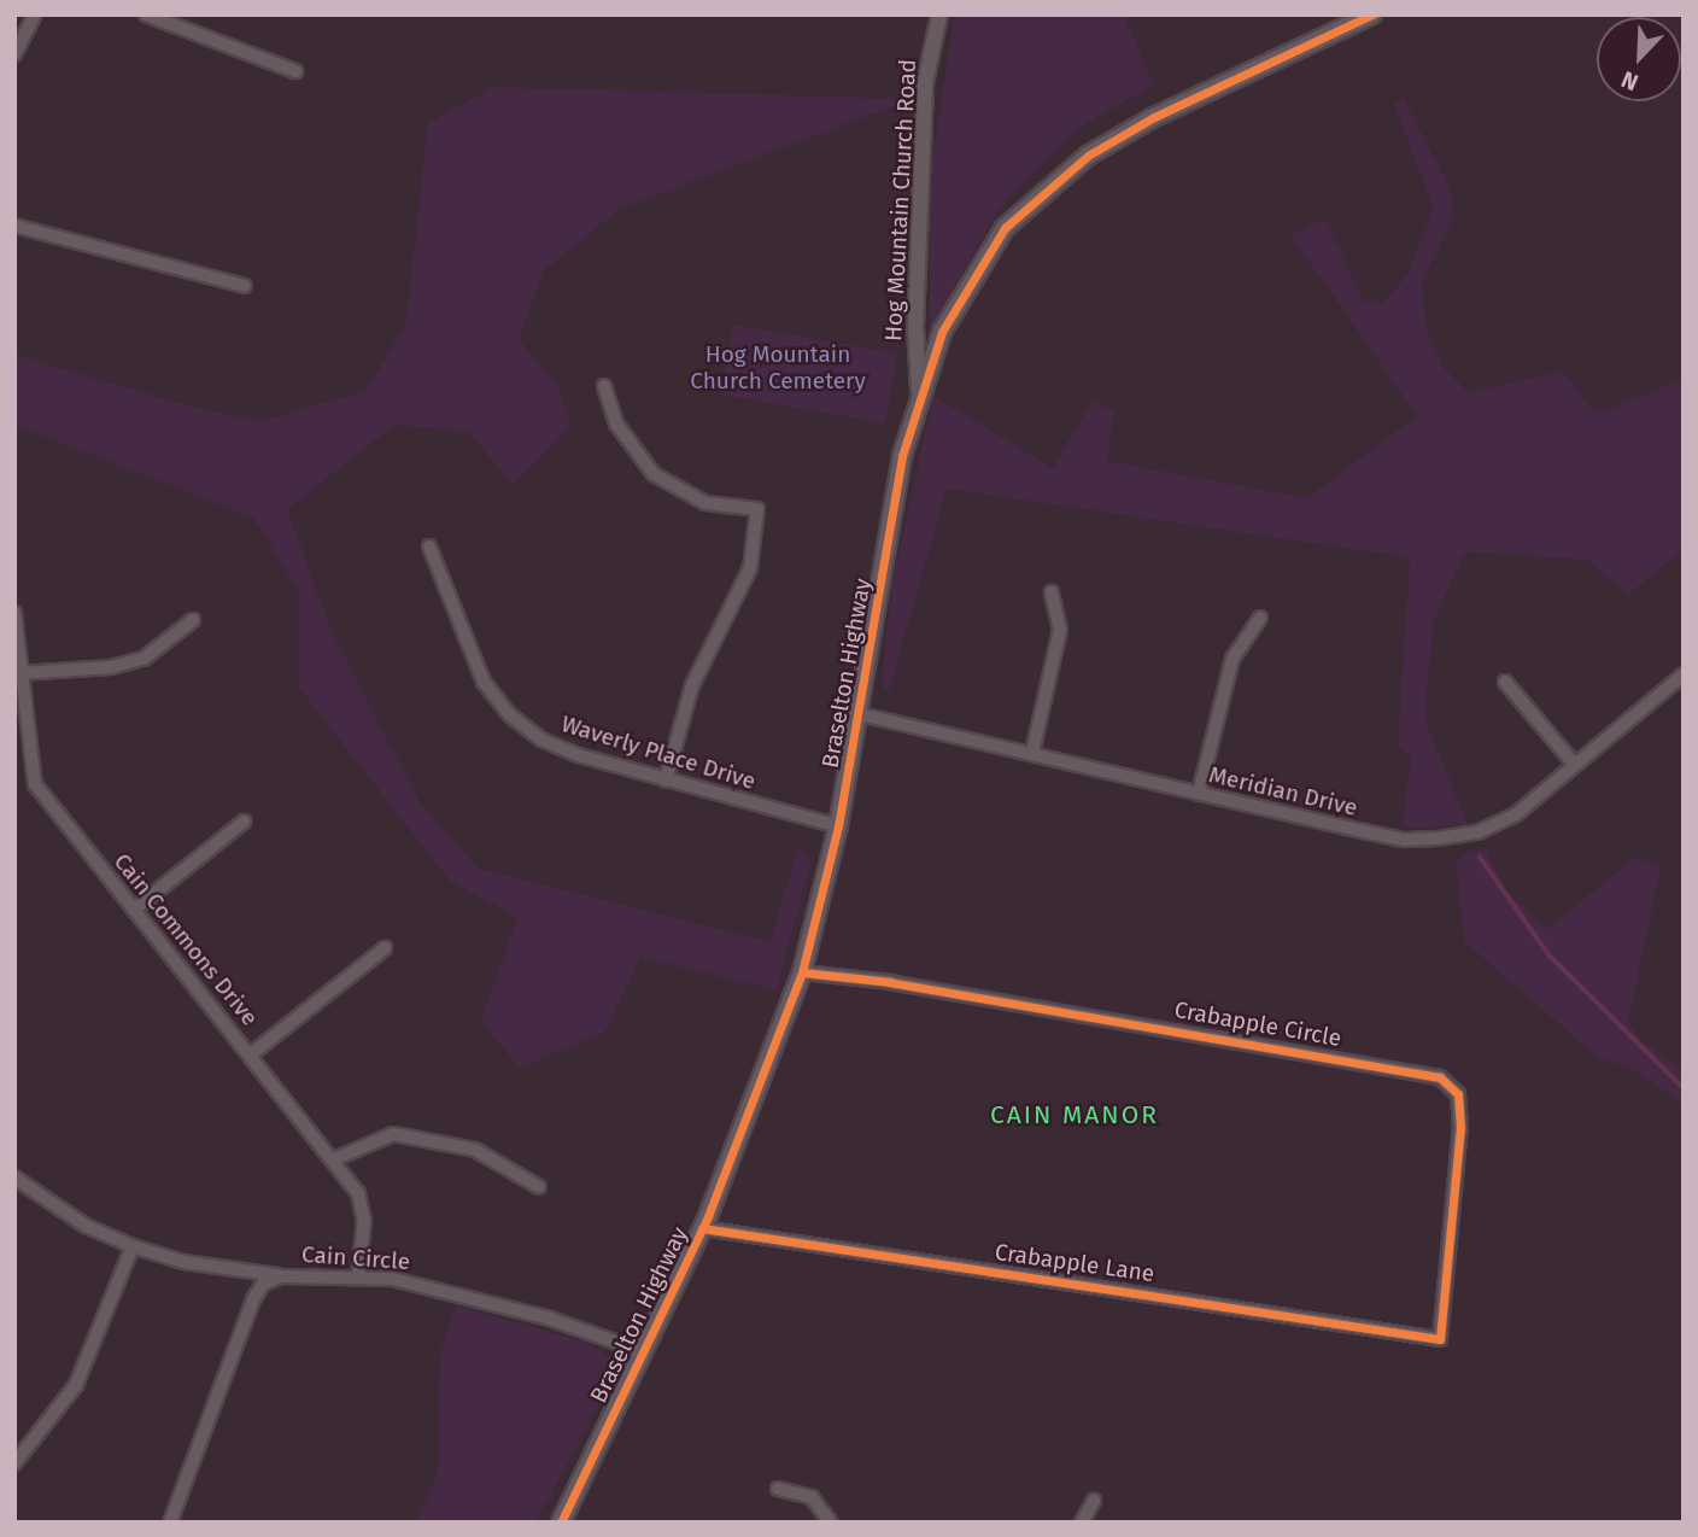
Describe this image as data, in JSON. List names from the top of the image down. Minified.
{"streets":{"main road":["Braselton Highway"],"street":["Hog Mountain Church Road","Waverly Place Drive","Meridian Drive","Cain Commons Drive","Crabapple Circle","Cain Circle","Crabapple Lane"]},"crossings":[["Hog Mountain Church Road","Braselton Highway"],["Braselton Highway","Waverly Place Drive"],["Braselton Highway","Meridian Drive"],["Braselton Highway","Crabapple Circle"],["Braselton Highway","Cain Circle"],["Braselton Highway","Crabapple Lane"],["Cain Commons Drive","Cain Circle"],["Crabapple Circle","Crabapple Lane"]],"districts":["CAIN MANOR"],"parks":["Hog Mountain Church Cemetery"],"north":"bottom left"}
